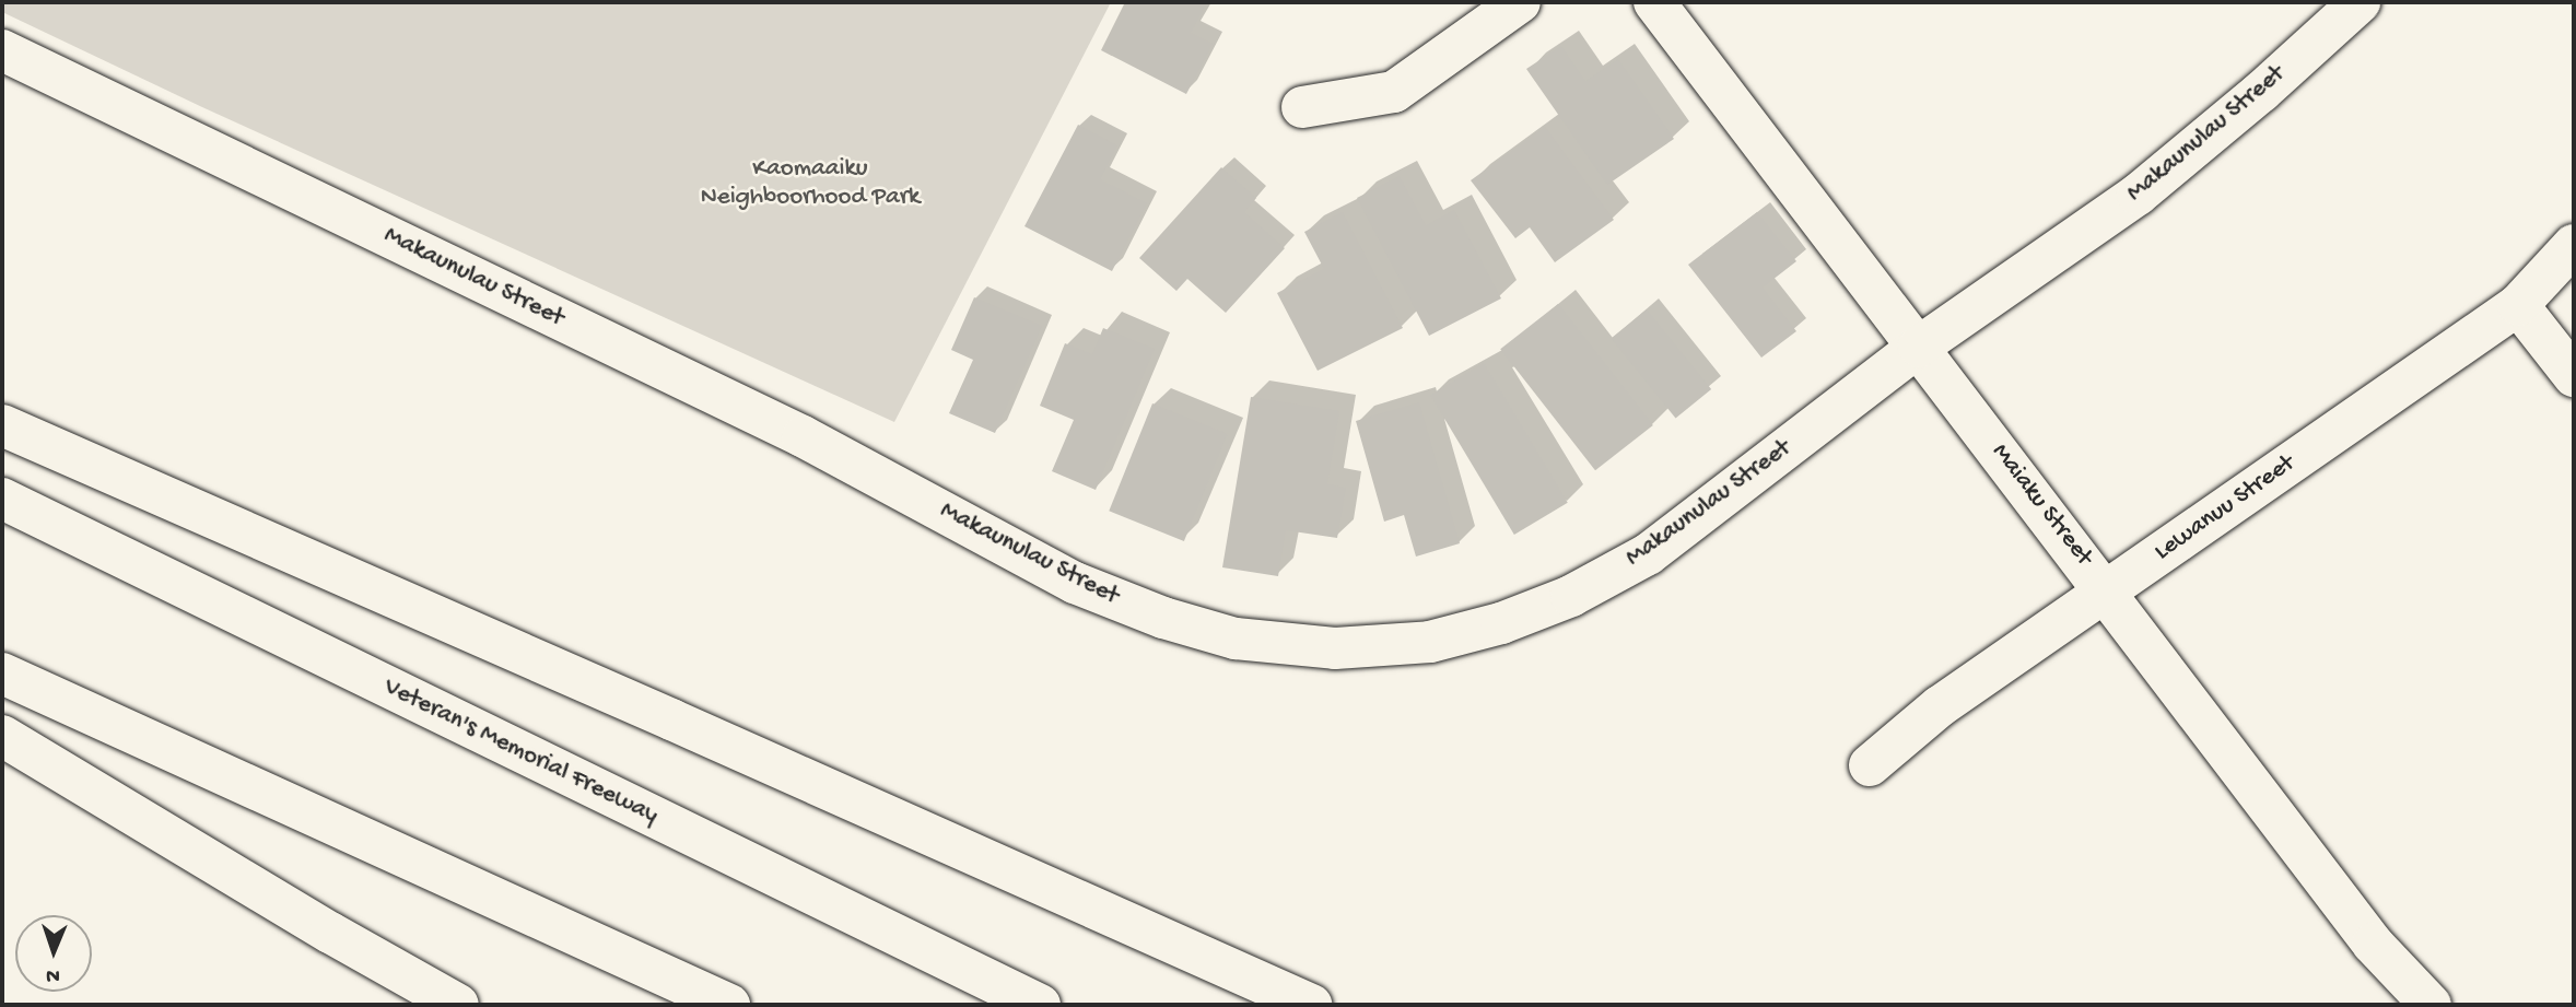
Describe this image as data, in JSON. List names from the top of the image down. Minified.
{"streets":{"main road":["Makaunulau Street","Maiaku Street","Lewanuu Street","Veteran's Memorial Freeway"]},"crossings":[["Makaunulau Street","Maiaku Street"],["Maiaku Street","Lewanuu Street"]],"parks":["Kaomaaiku Neighboorhood Park"],"north":"bottom"}
